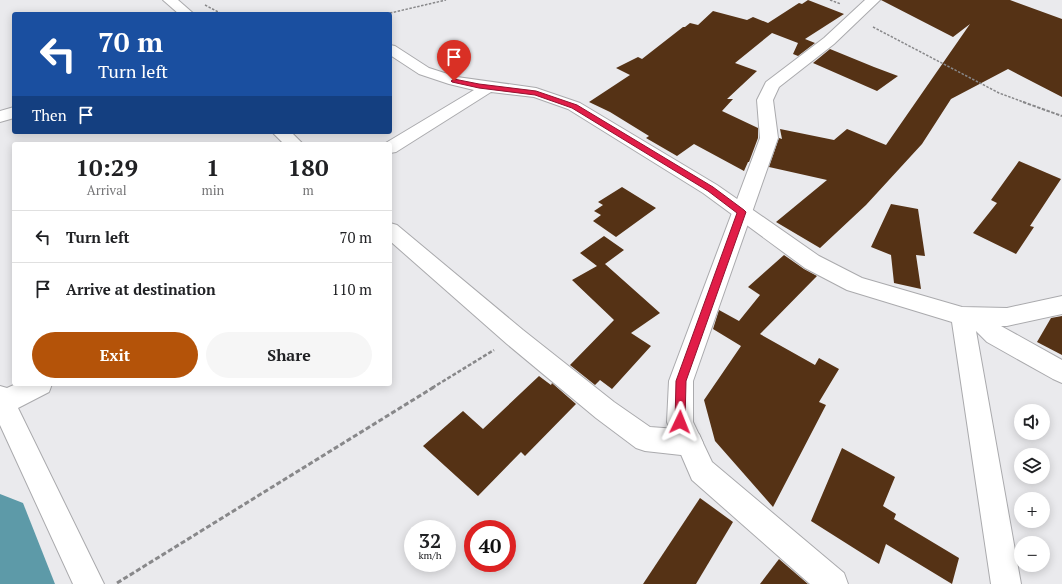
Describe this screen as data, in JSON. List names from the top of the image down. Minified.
{"page":{"turn":["70 m","Turn left"],"then":"Then","eta":["10:29","Arrival","1","min","180","m"],"list":[{"name":"Turn left","value":"70 m"},{"name":"Arrive at destination","value":"110 m"}],"buttons":["Exit","Share"],"map_buttons":["+","−"],"speed":"32 km/h","limit":"40"}}
